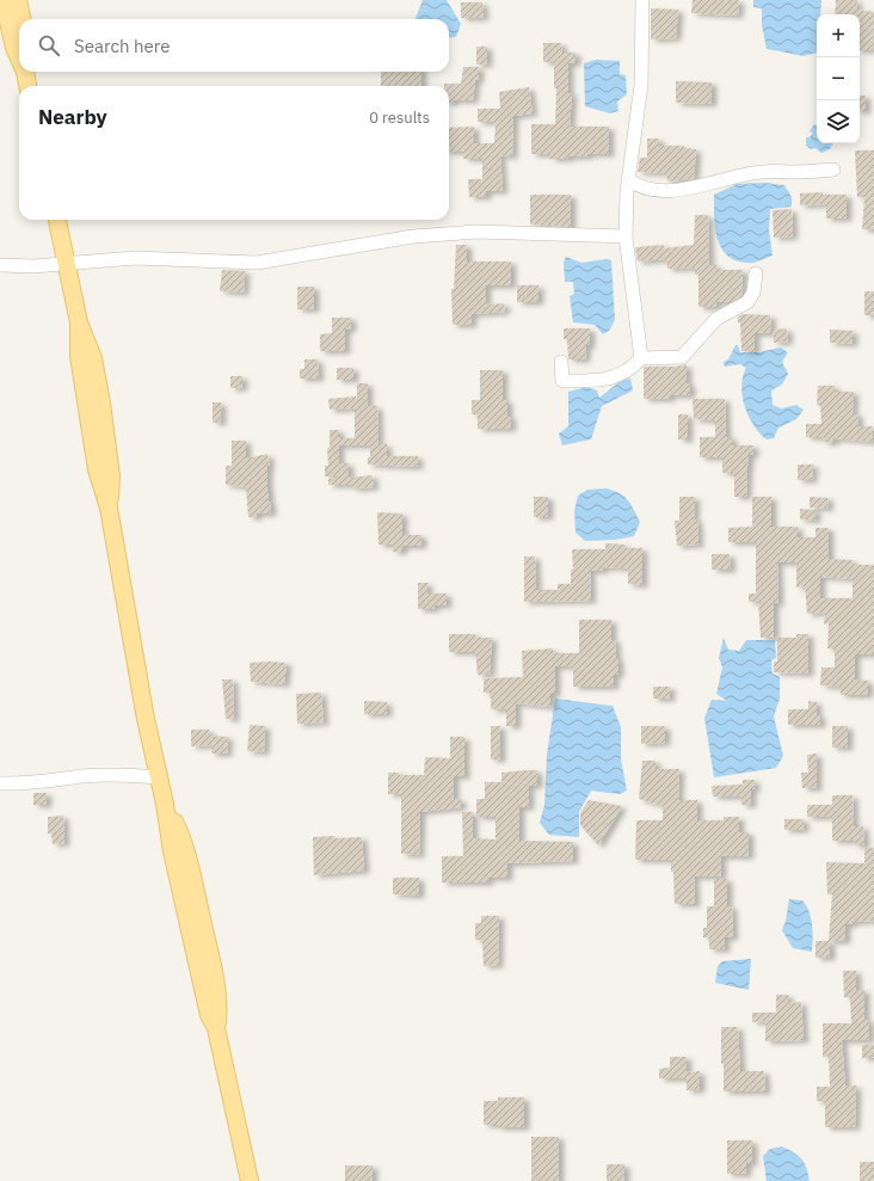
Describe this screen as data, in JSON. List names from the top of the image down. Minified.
{"page":{"map_buttons":["+","−"],"search":"Search here","heading":["Nearby","0 results"]}}
